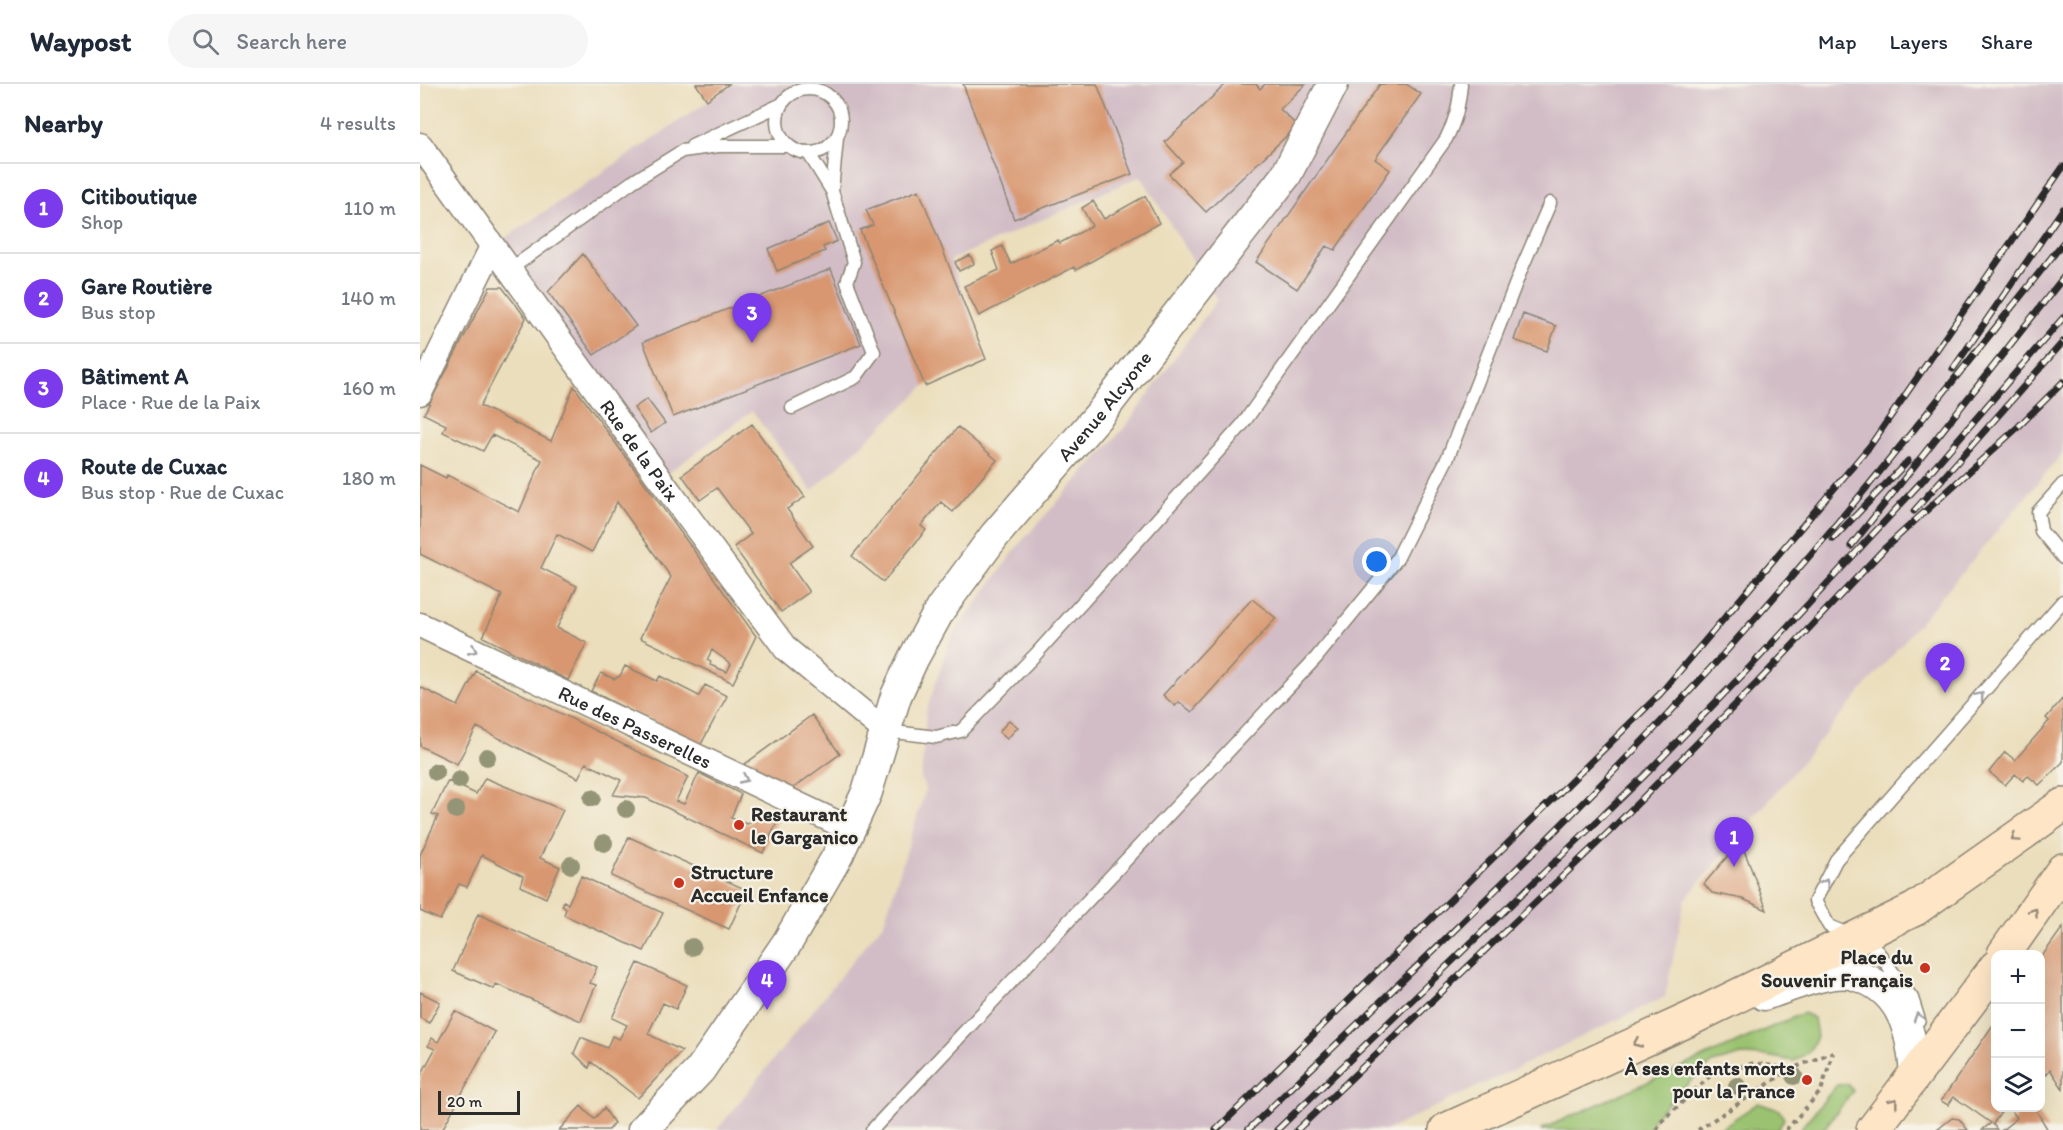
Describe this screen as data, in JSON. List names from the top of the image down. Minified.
{"streets":{"street":["Avenue Alcyone","Rue de la Paix","Rue des Passerelles"]},"crossings":[["Avenue Alcyone","Rue de la Paix"],["Avenue Alcyone","Rue des Passerelles"]],"one_way":["Rue des Passerelles"],"places":["Restaurant le Garganico","Structure Accueil Enfance","Place du Souvenir Français","À ses enfants morts pour la France"],"scale_bar":"20 m","page":{"header":"Waypost","search":"Search here","nav":["Map","Layers","Share"],"heading":["Nearby","4 results"],"list":[{"mark":"1","name":"Citiboutique","note":"Shop","value":"110 m"},{"mark":"2","name":"Gare Routière","note":"Bus stop","value":"140 m"},{"mark":"3","name":"Bâtiment A","note":"Place · Rue de la Paix","value":"160 m"},{"mark":"4","name":"Route de Cuxac","note":"Bus stop · Rue de Cuxac","value":"180 m"}],"pins":["3","2","1","4"],"map_buttons":["+","−"],"scale":"20 m"}}
